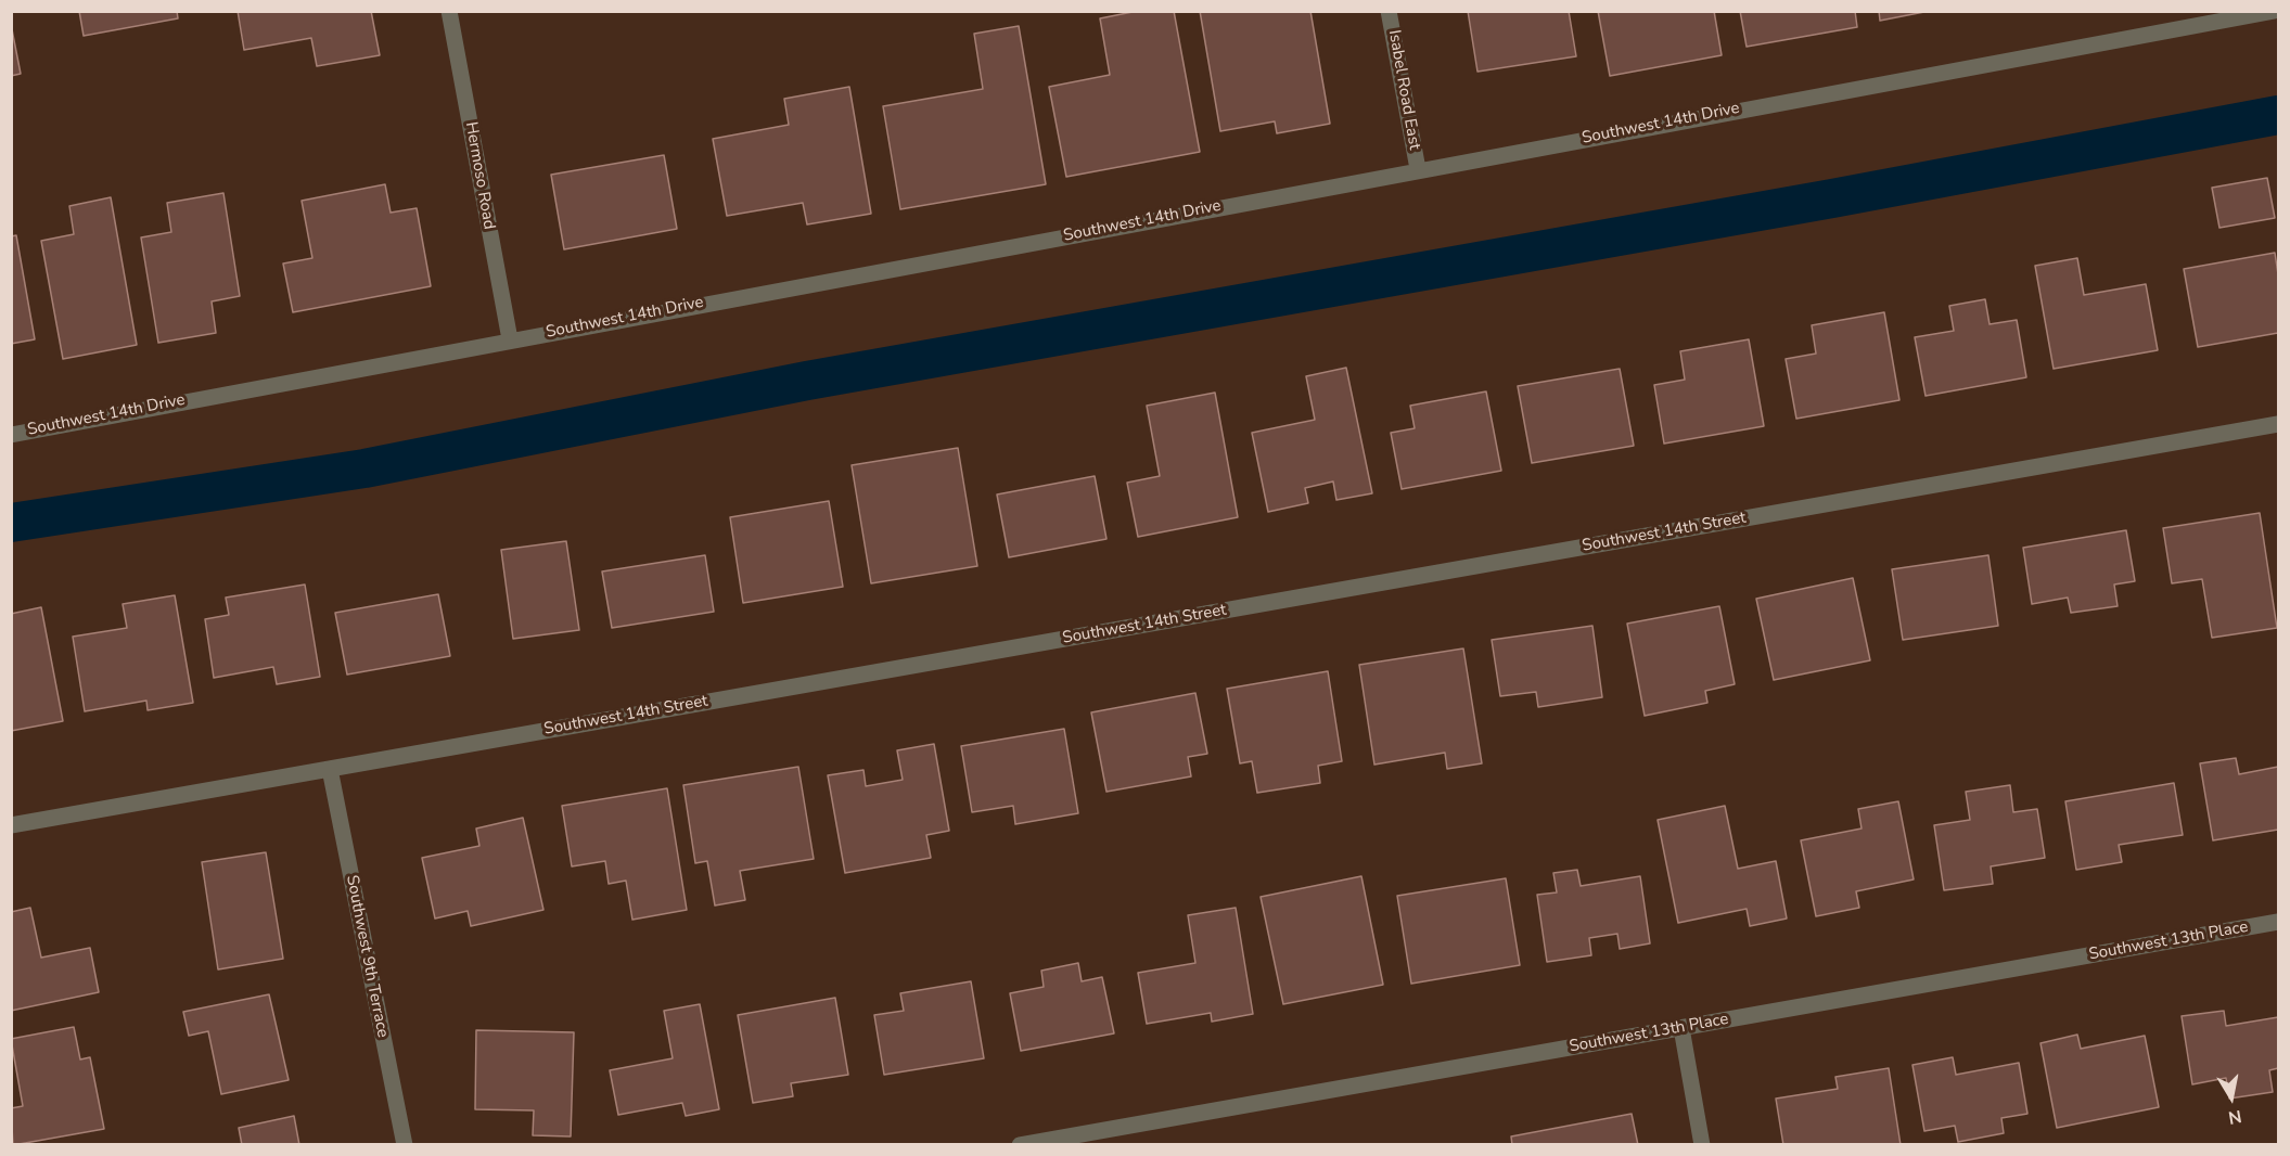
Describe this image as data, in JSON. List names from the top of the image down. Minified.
{"streets":{"street":["Isabel Road East","Southwest 14th Drive","Hermoso Road","Southwest 14th Street","Southwest 13th Place","Southwest 9th Terrace"]},"crossings":[["Isabel Road East","Southwest 14th Drive"],["Southwest 14th Drive","Hermoso Road"],["Southwest 14th Street","Southwest 9th Terrace"]],"north":"bottom"}
